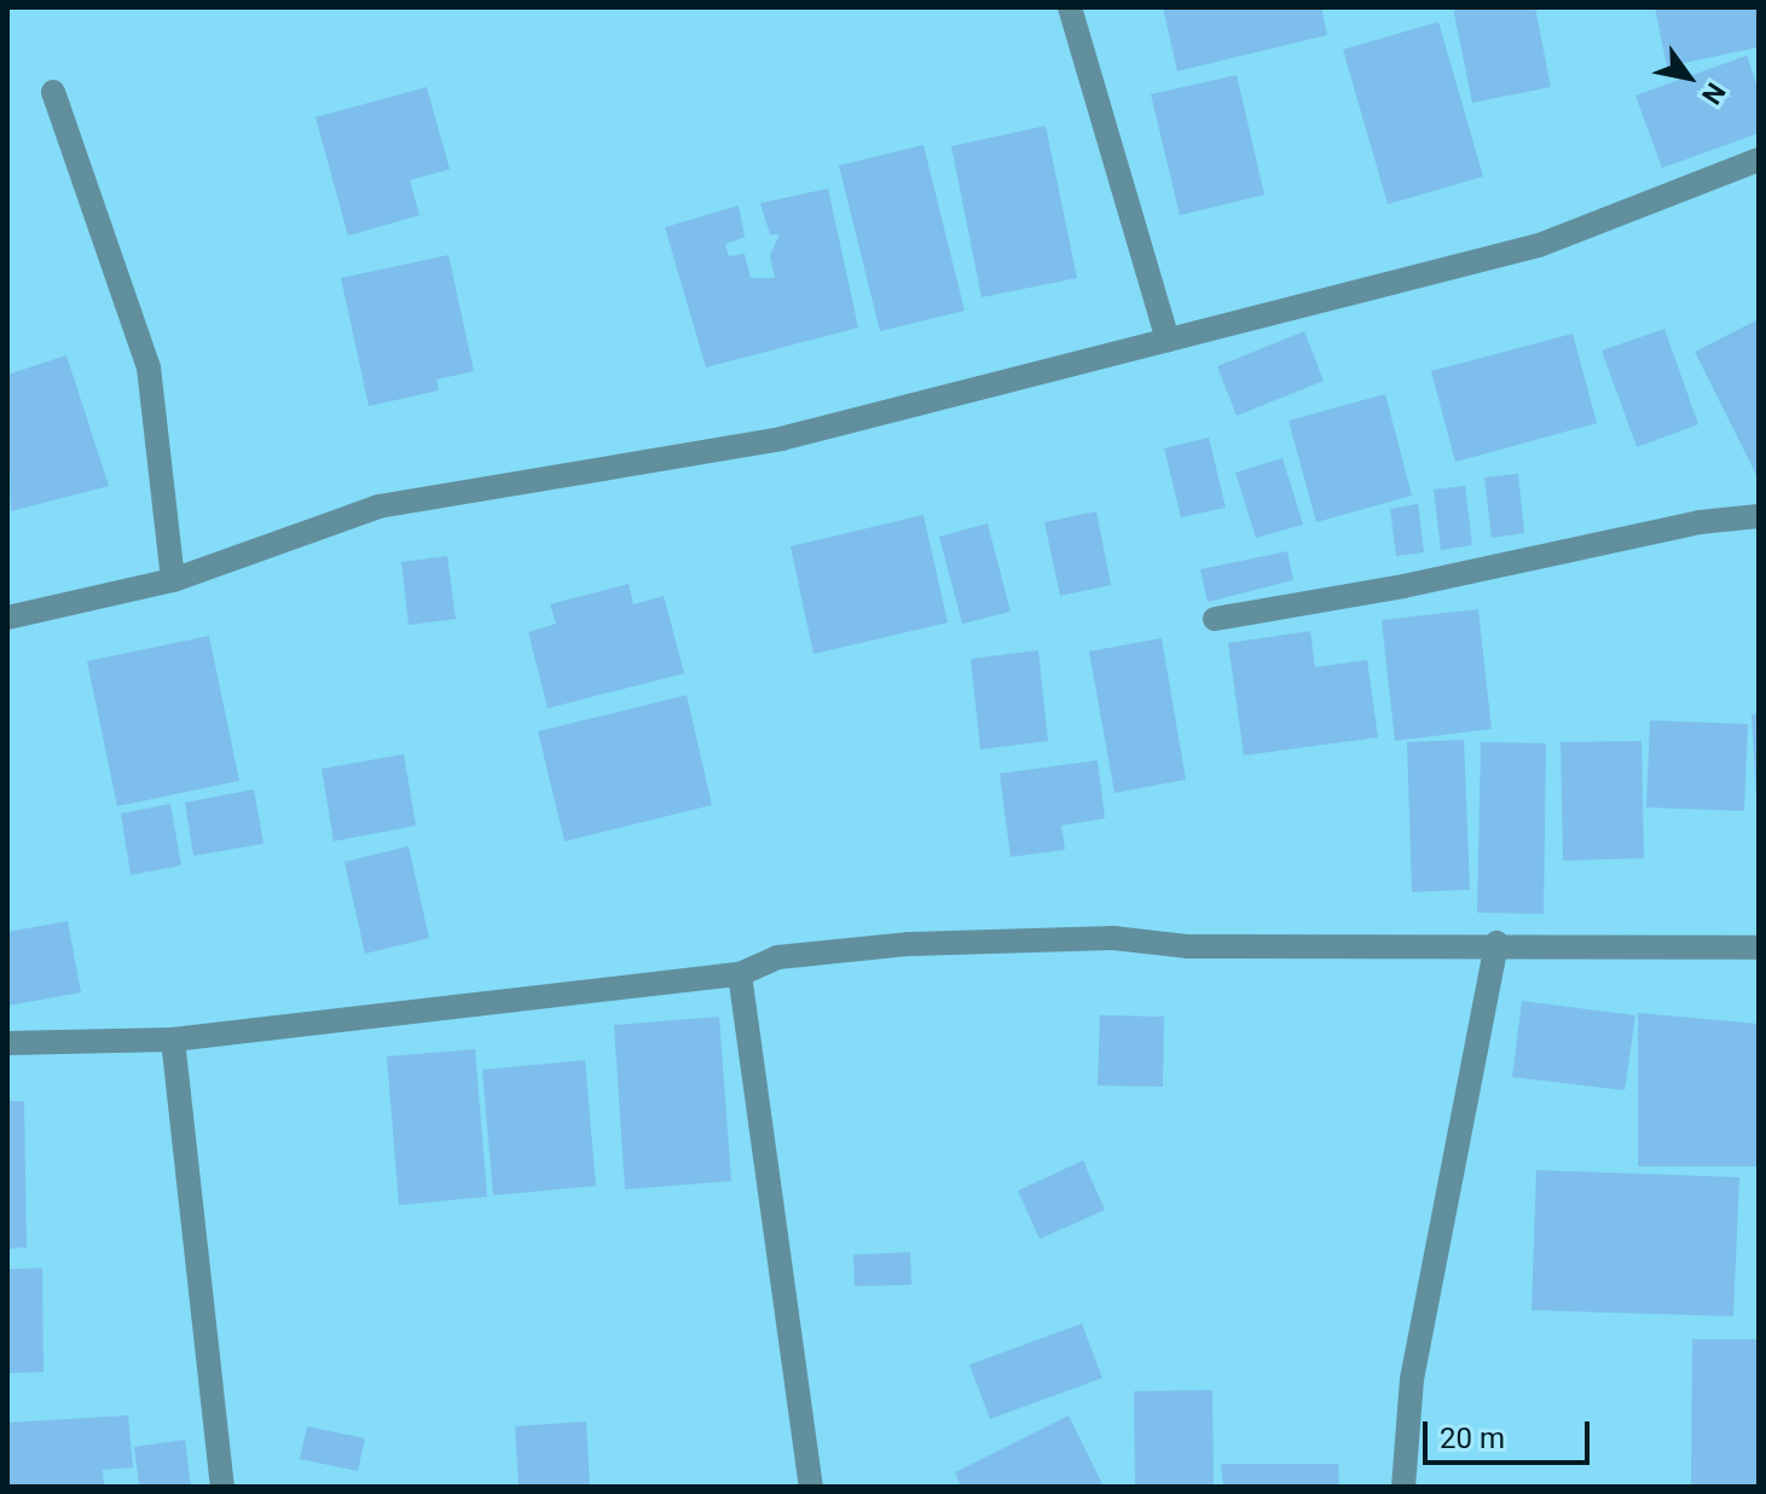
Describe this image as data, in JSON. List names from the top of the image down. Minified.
{"scale_bar":"20 m","north":"bottom right"}
